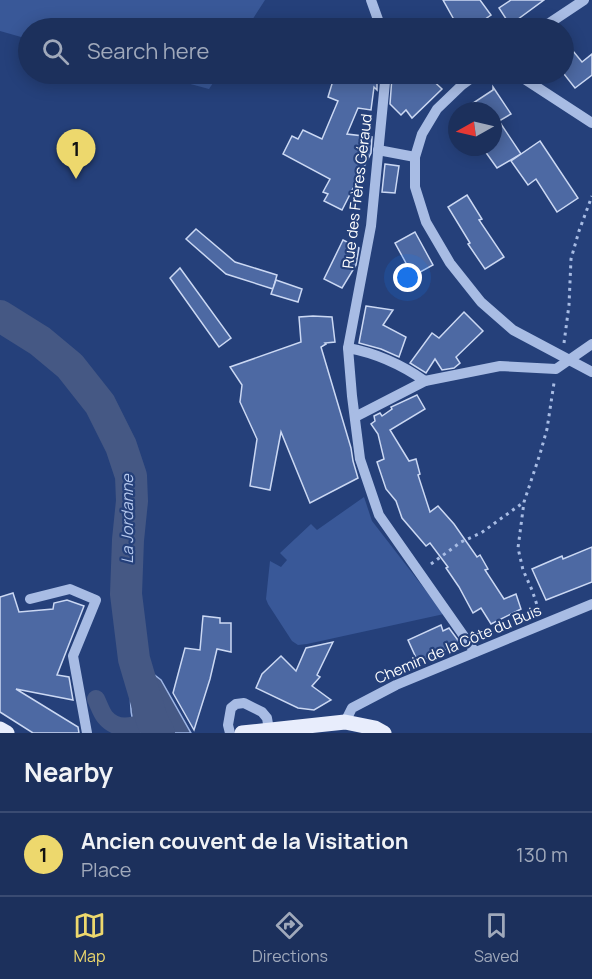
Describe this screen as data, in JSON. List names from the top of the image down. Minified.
{"streets":{"street":["Rue des Frères Géraud","Chemin de la Côte du Buis"]},"crossings":[["Rue des Frères Géraud","Chemin de la Côte du Buis"]],"water":["La Jordanne"],"north":"left","page":{"search":"Search here","pins":"1","heading":"Nearby","list":[{"mark":"1","name":"Ancien couvent de la Visitation","note":"Place","value":"130 m"}],"nav":["Map","Directions","Saved"]}}
